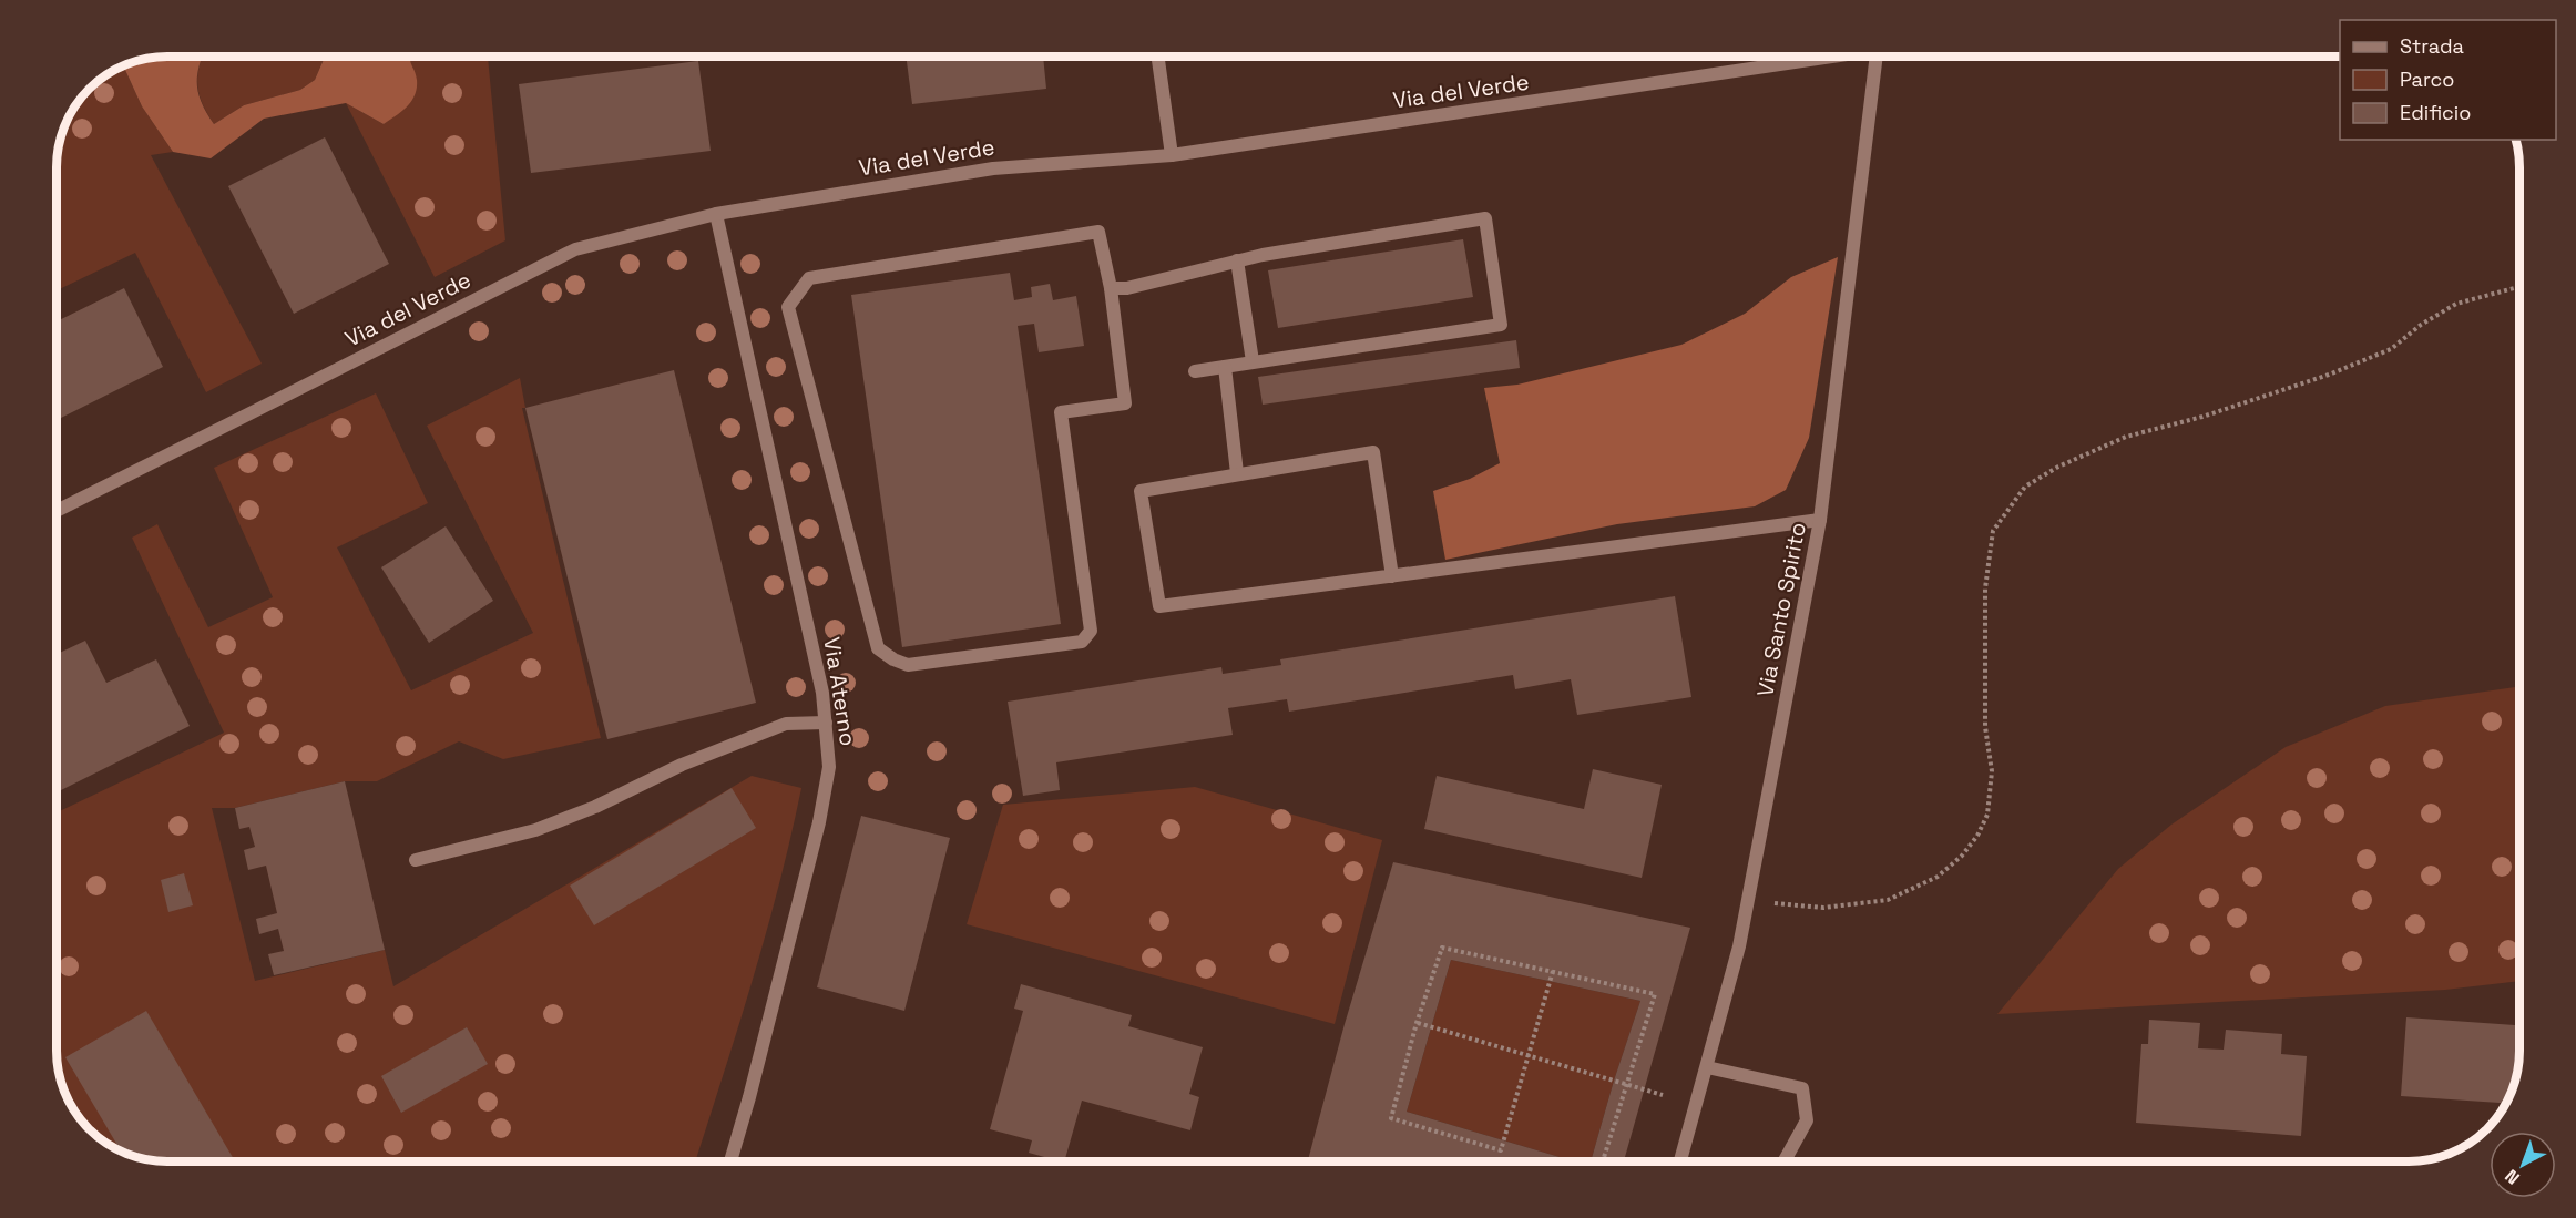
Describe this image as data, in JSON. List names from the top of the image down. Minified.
{"streets":{"street":["Via del Verde","Via Santo Spirito","Via Aterno"]},"crossings":[["Via del Verde","Via Aterno"]],"legend":["Strada","Parco","Edificio"],"north":"bottom left"}
